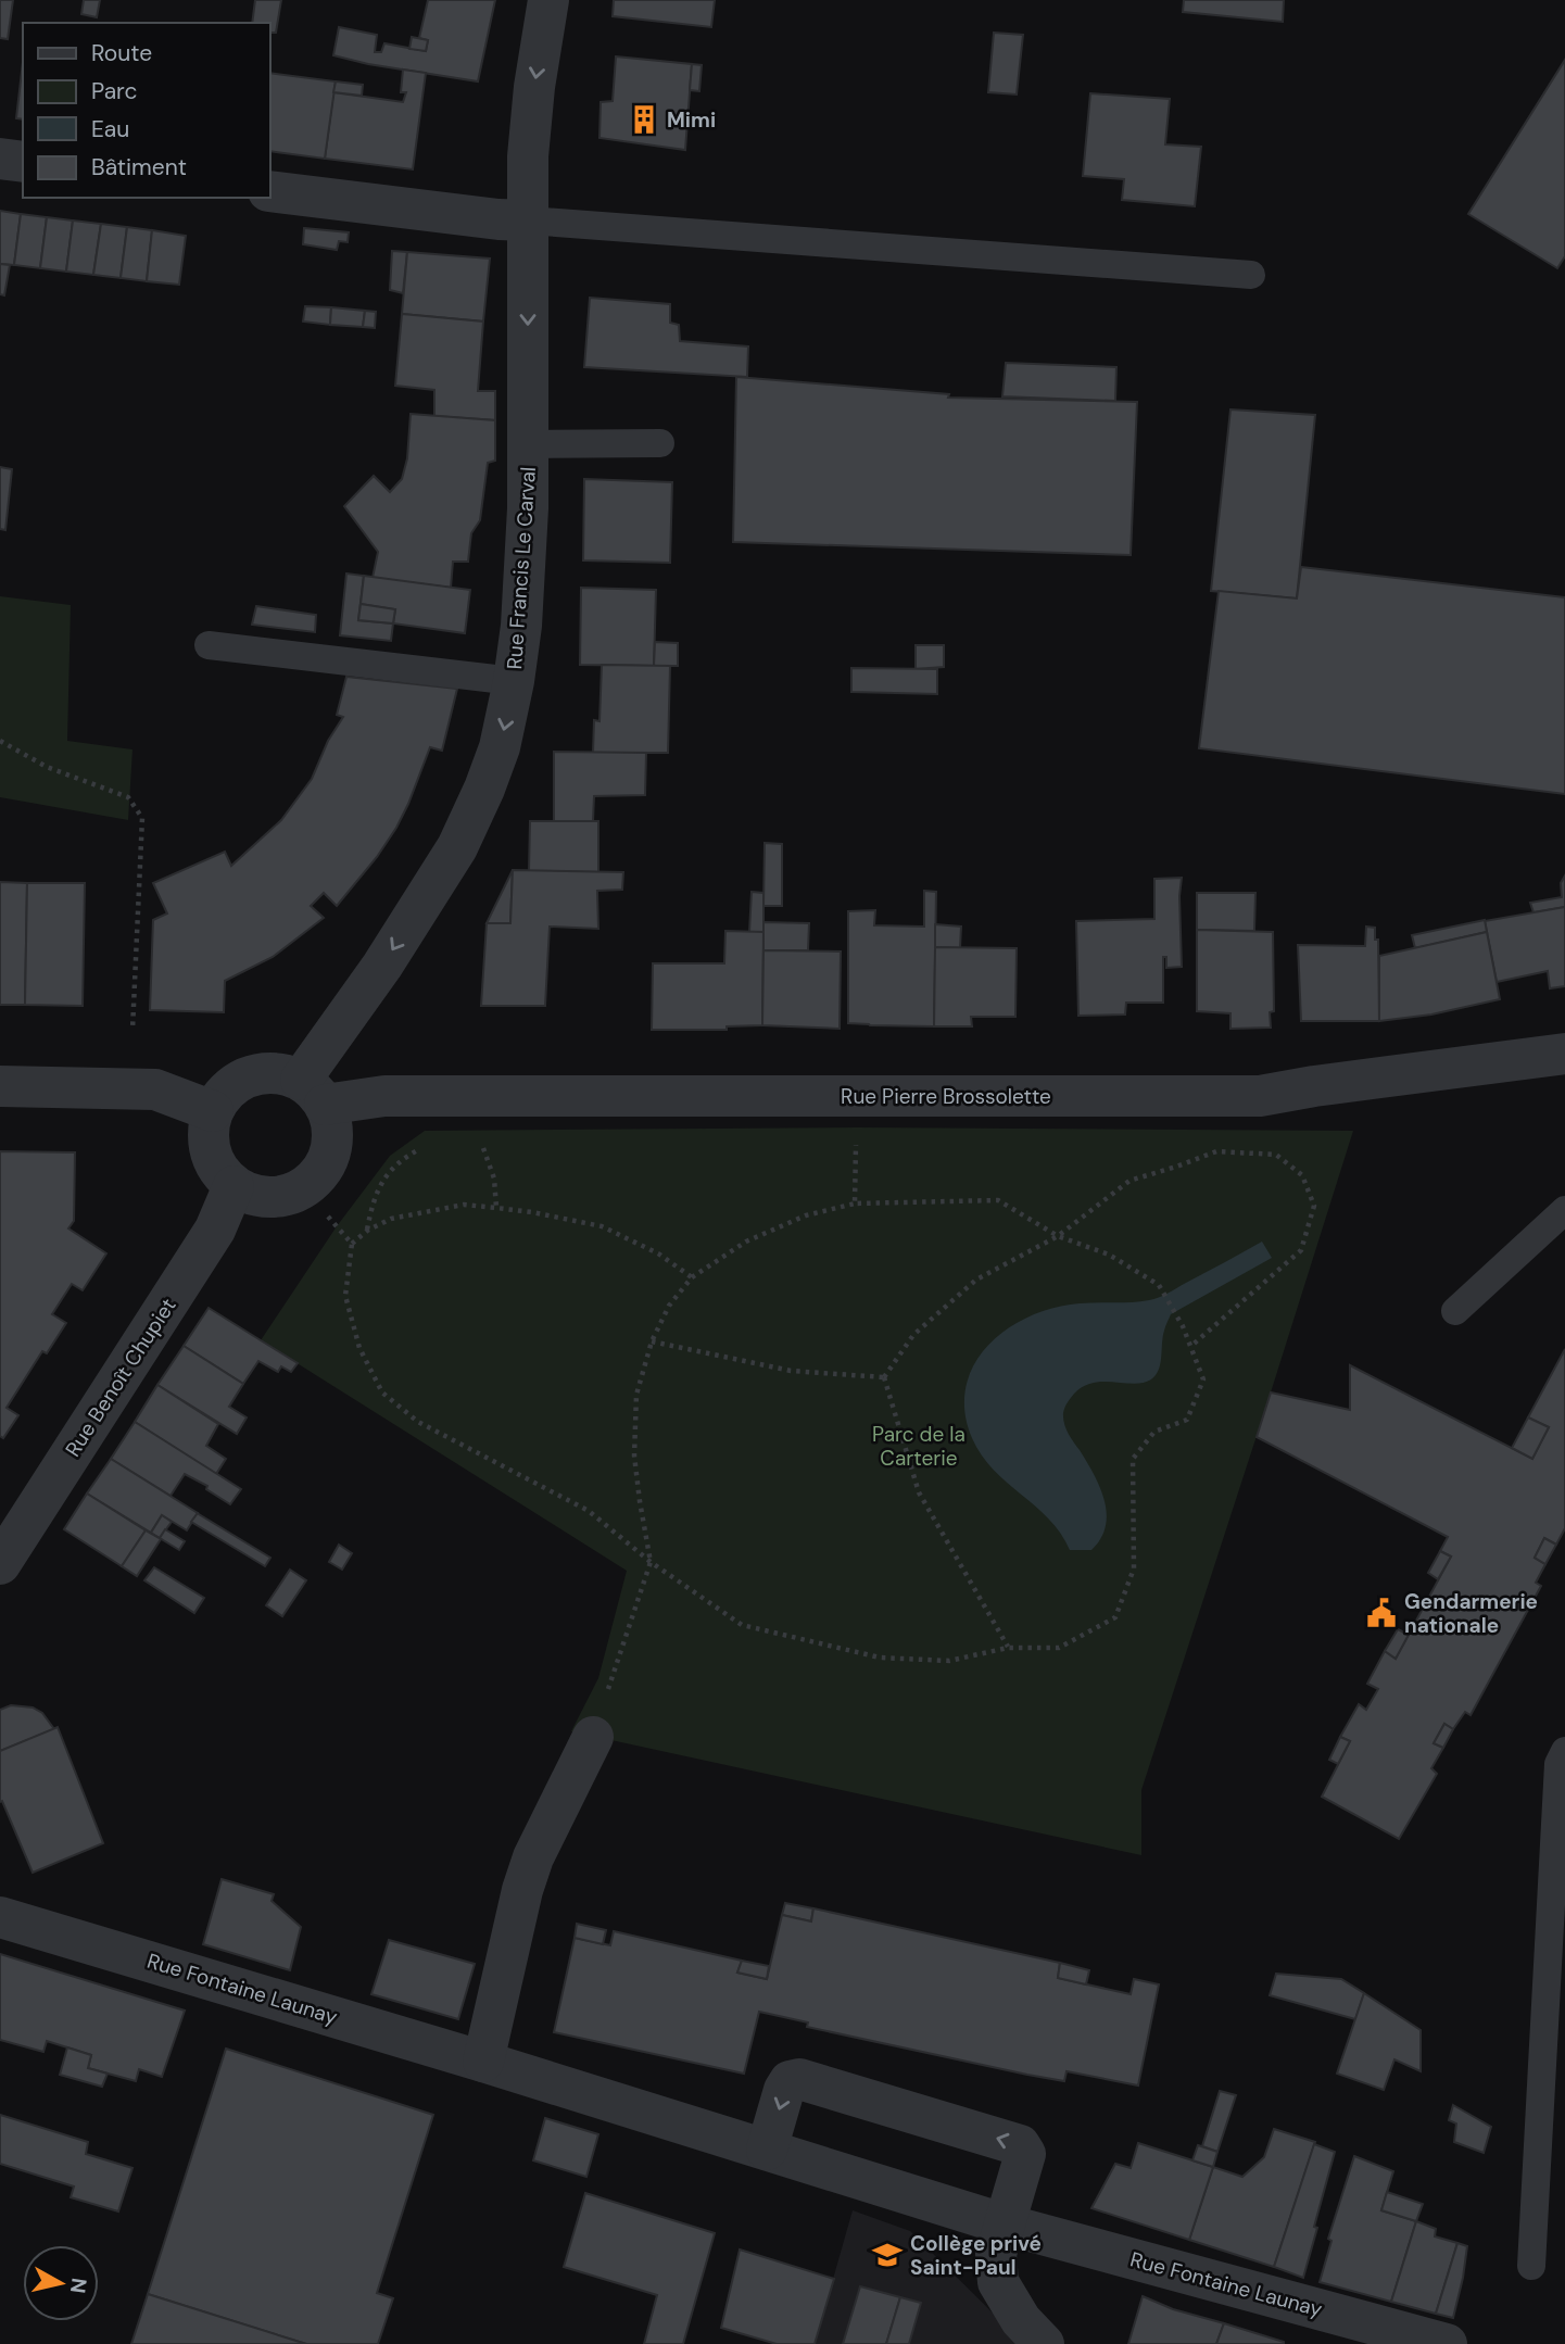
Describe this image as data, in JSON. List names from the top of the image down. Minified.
{"streets":{"street":["Rue Francis Le Carval","Rue Pierre Brossolette","Rue Benoît Chupiet","Rue Fontaine Launay"]},"crossings":[["Rue Francis Le Carval","Rue Pierre Brossolette"],["Rue Francis Le Carval","Rue Benoît Chupiet"],["Rue Pierre Brossolette","Rue Benoît Chupiet"]],"one_way":["Rue Francis Le Carval"],"parks":["Parc de la Carterie"],"places":{"building":["Mimi"],"public building":["Gendarmerie nationale"],"school or university":["Collège privé Saint-Paul"]},"legend":["Route","Parc","Eau","Bâtiment"],"north":"right"}
